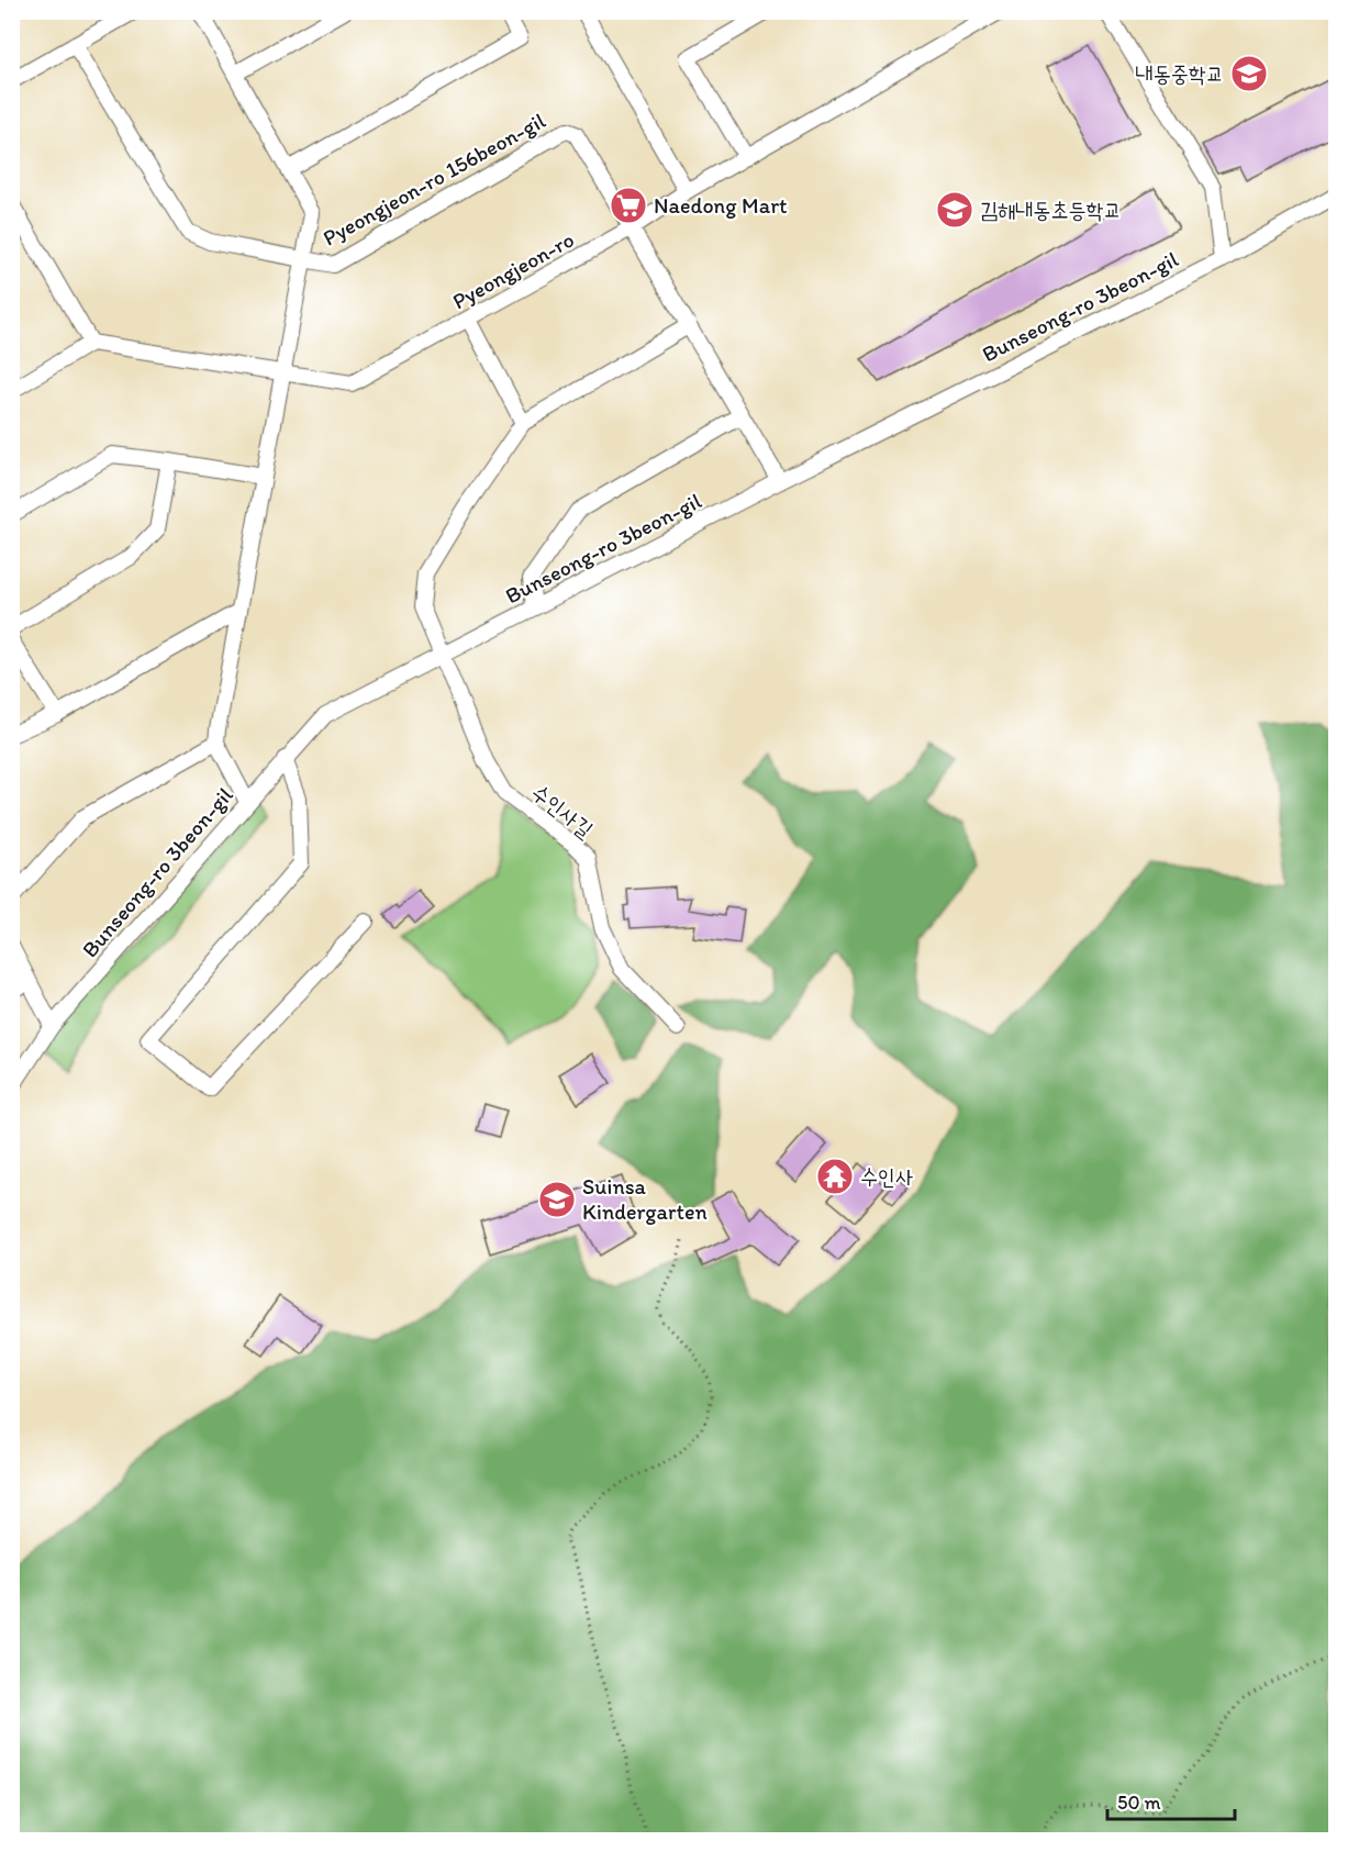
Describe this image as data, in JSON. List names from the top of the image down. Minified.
{"streets":{"street":["Pyeongjeon-ro 156beon-gil","Pyeongjeon-ro","Bunseong-ro 3beon-gil","수인사길"]},"crossings":[["Pyeongjeon-ro 156beon-gil","Pyeongjeon-ro"],["Bunseong-ro 3beon-gil","수인사길"]],"places":{"school or university":["내동중학교","김해내동초등학교","Suinsa Kindergarten"],"supermarket":["Naedong Mart"],"temple":["수인사"]},"scale_bar":"50 m"}
